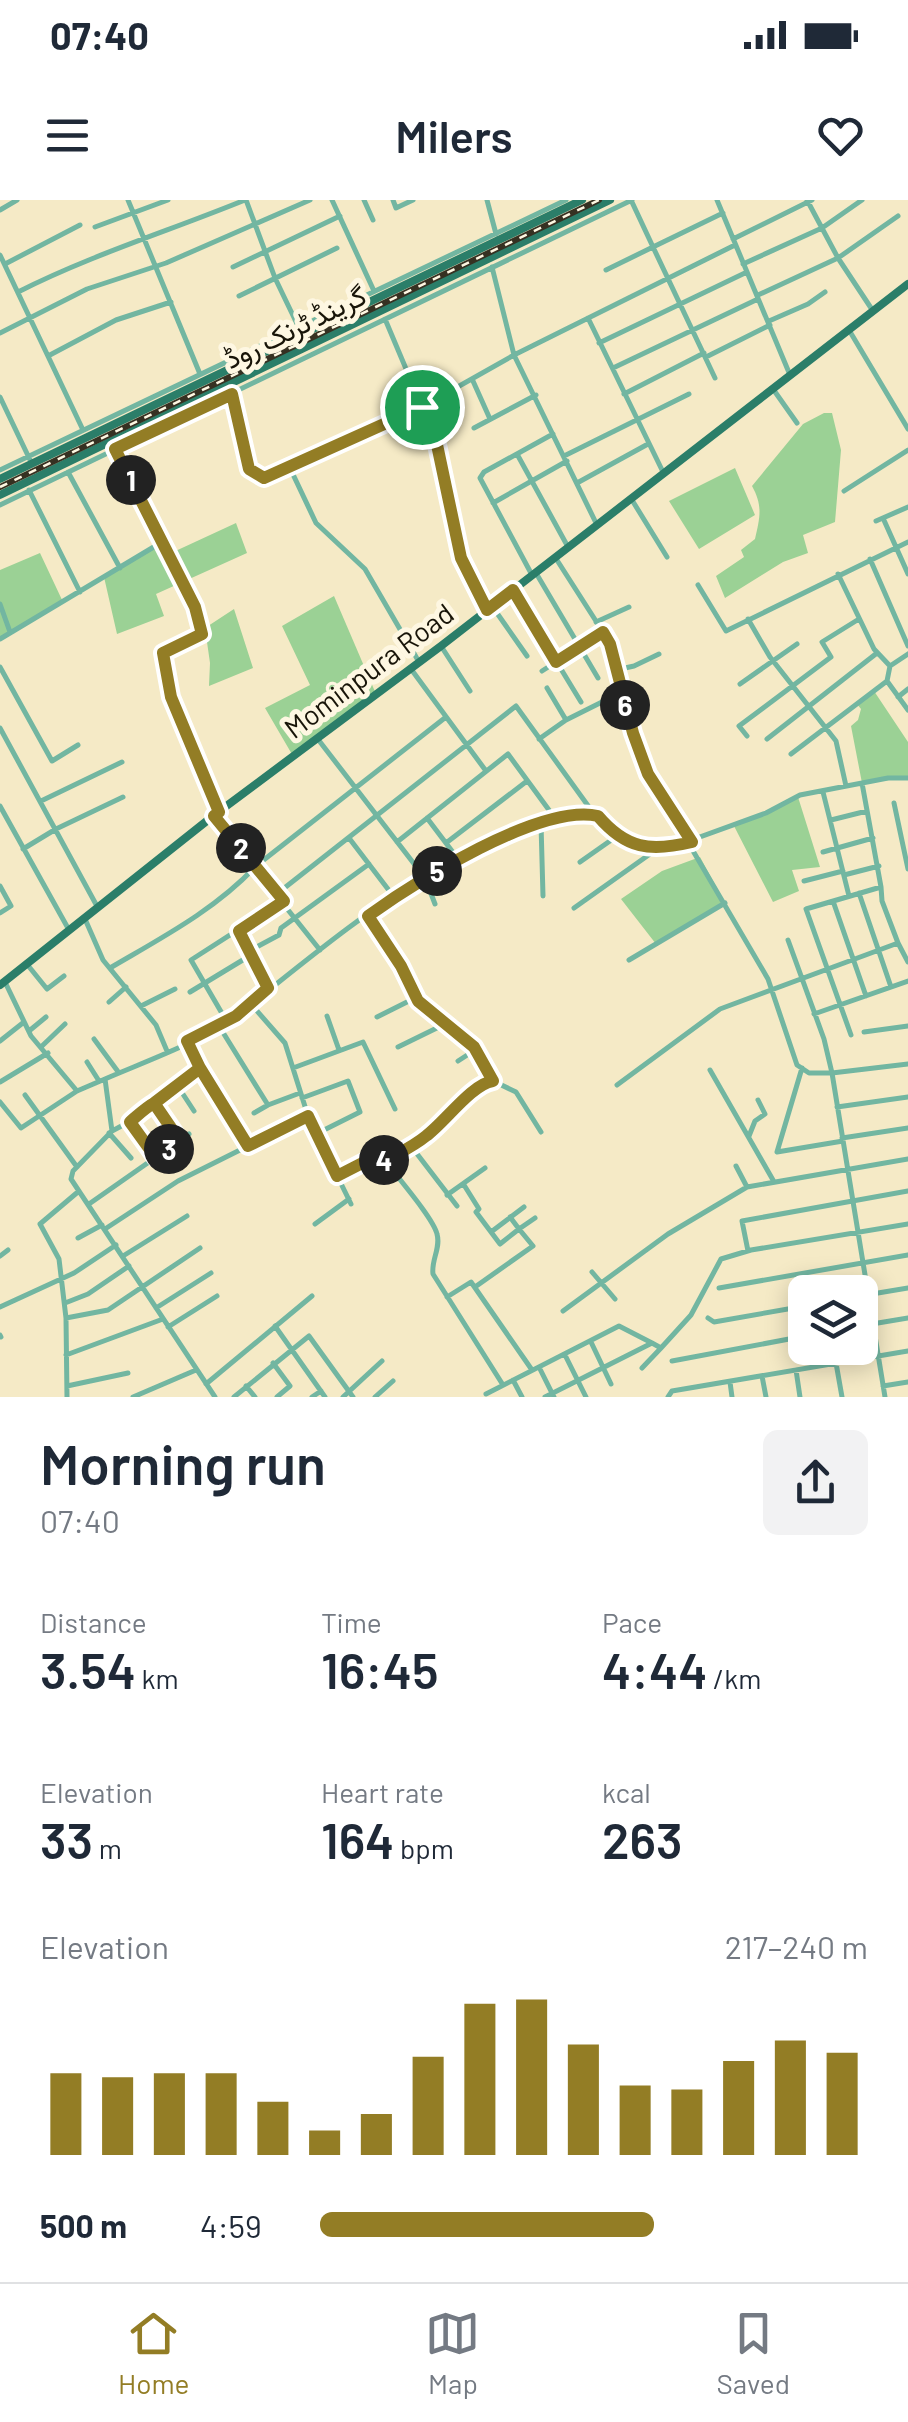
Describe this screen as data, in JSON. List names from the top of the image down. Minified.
{"streets":{"main road":["گرینڈ ٹرنک روڈ","Mominpura Road"]},"page":{"status":"07:40","header":"Milers","pins":["1","6","2","5","3","4"],"heading":["Morning run","07:40"],"stats":[["Distance","3.54 km"],["Time","16:45"],["Pace","4:44 /km"],["Elevation","33 m"],["Heart rate","164 bpm"],["kcal","263"]],"chart":["Elevation","217–240 m"],"list":[{"name":"500 m","note":"4:59"}],"tabs":["Home","Map","Saved"]}}
